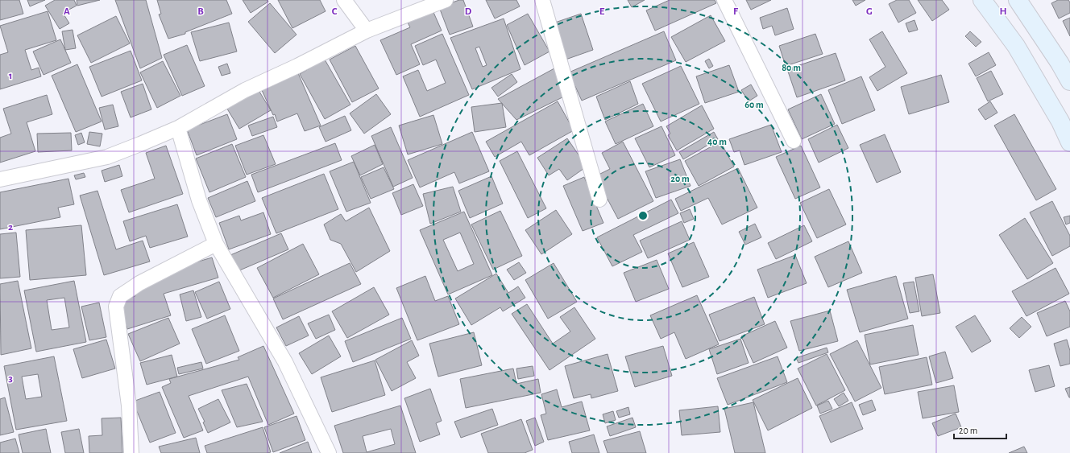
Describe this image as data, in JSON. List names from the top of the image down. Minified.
{"scale_bar":"20 m","grid":{"columns":["A","B","C","D","E","F","G","H"],"rows":["1","2","3"]},"rings":["80 m","60 m","40 m","20 m"]}
